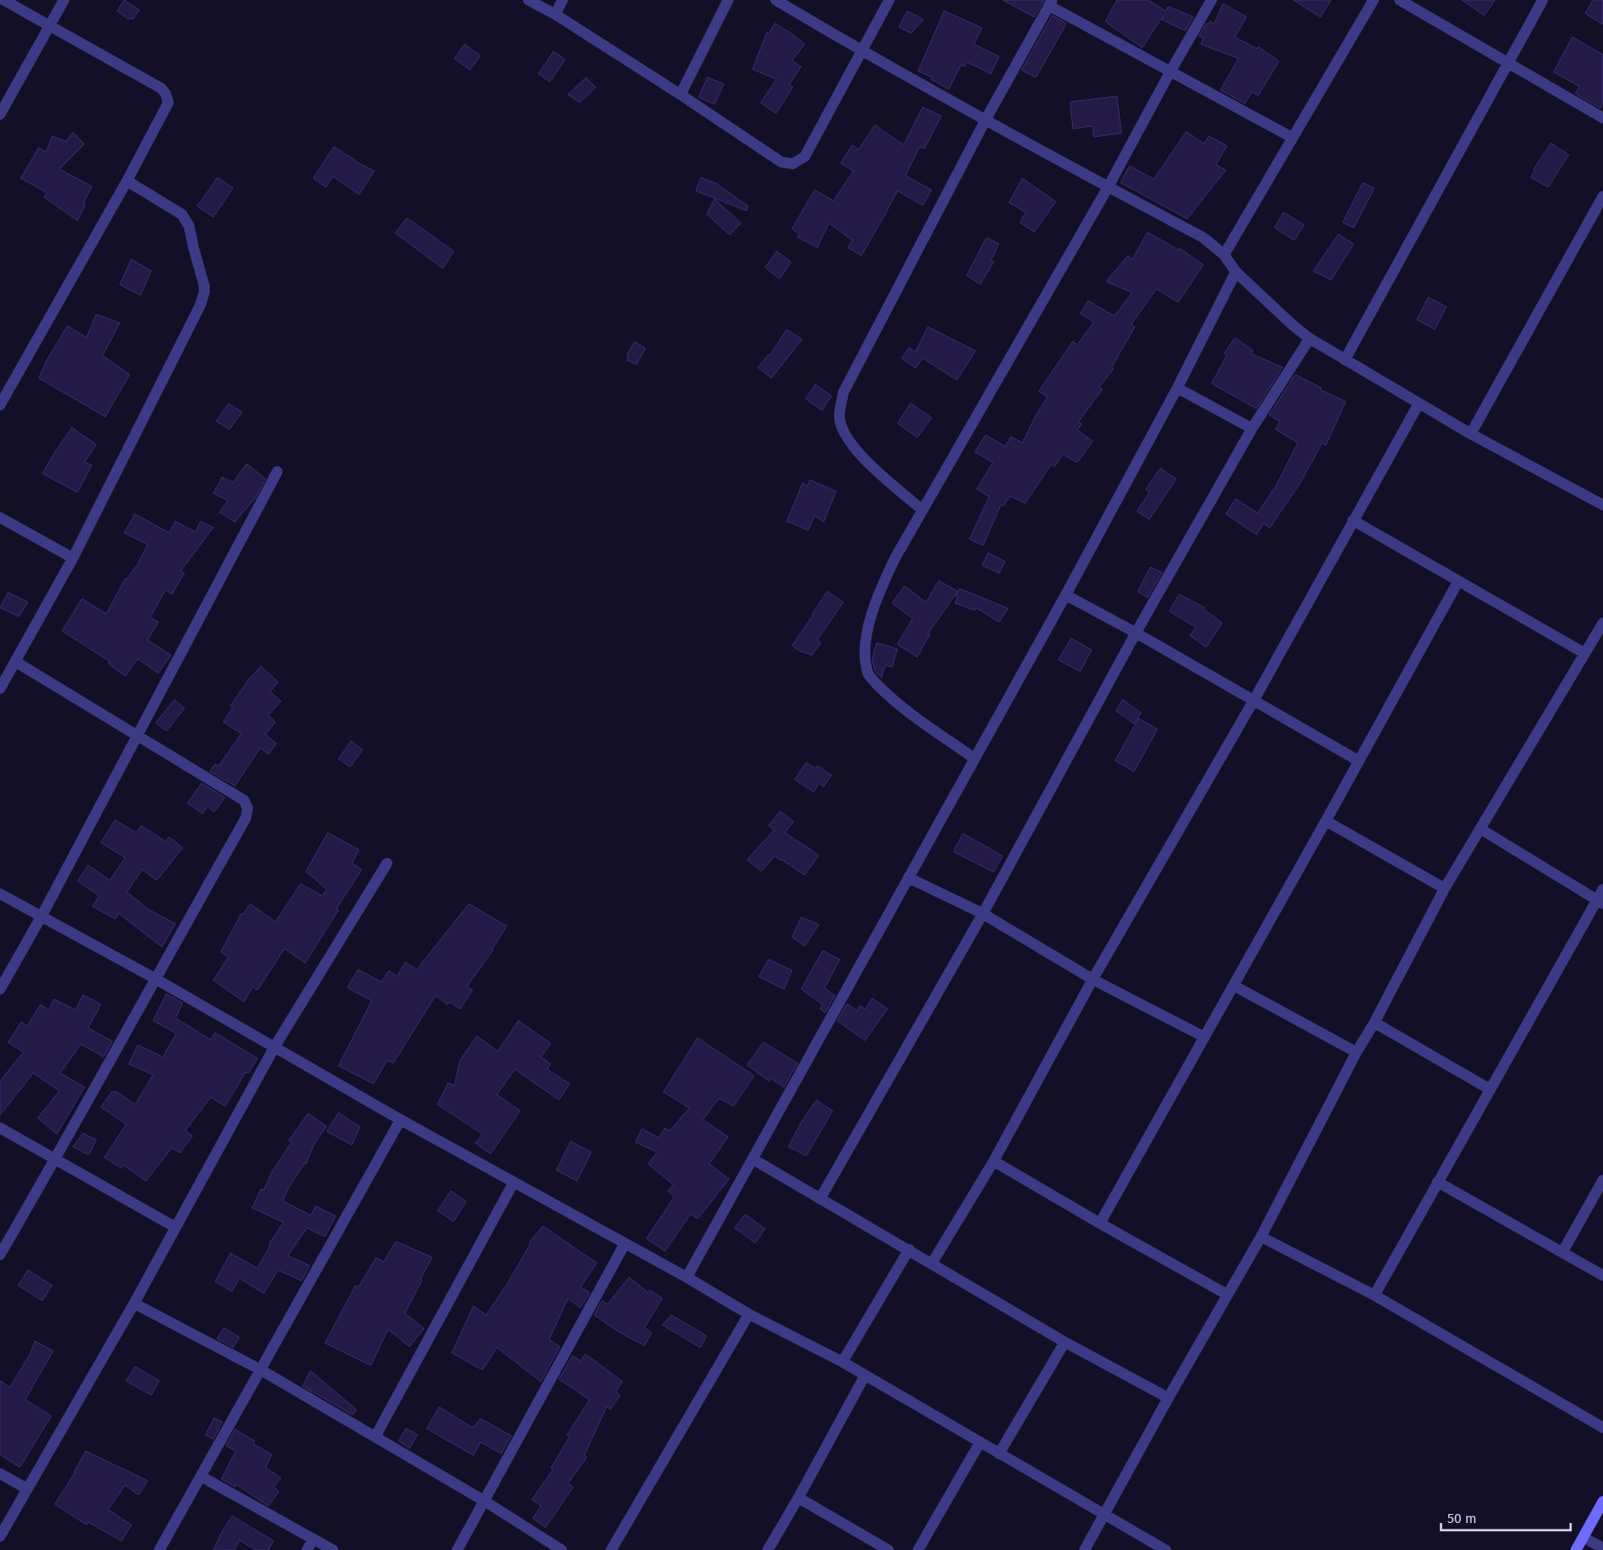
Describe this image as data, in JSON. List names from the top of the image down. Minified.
{"scale_bar":"50 m"}
